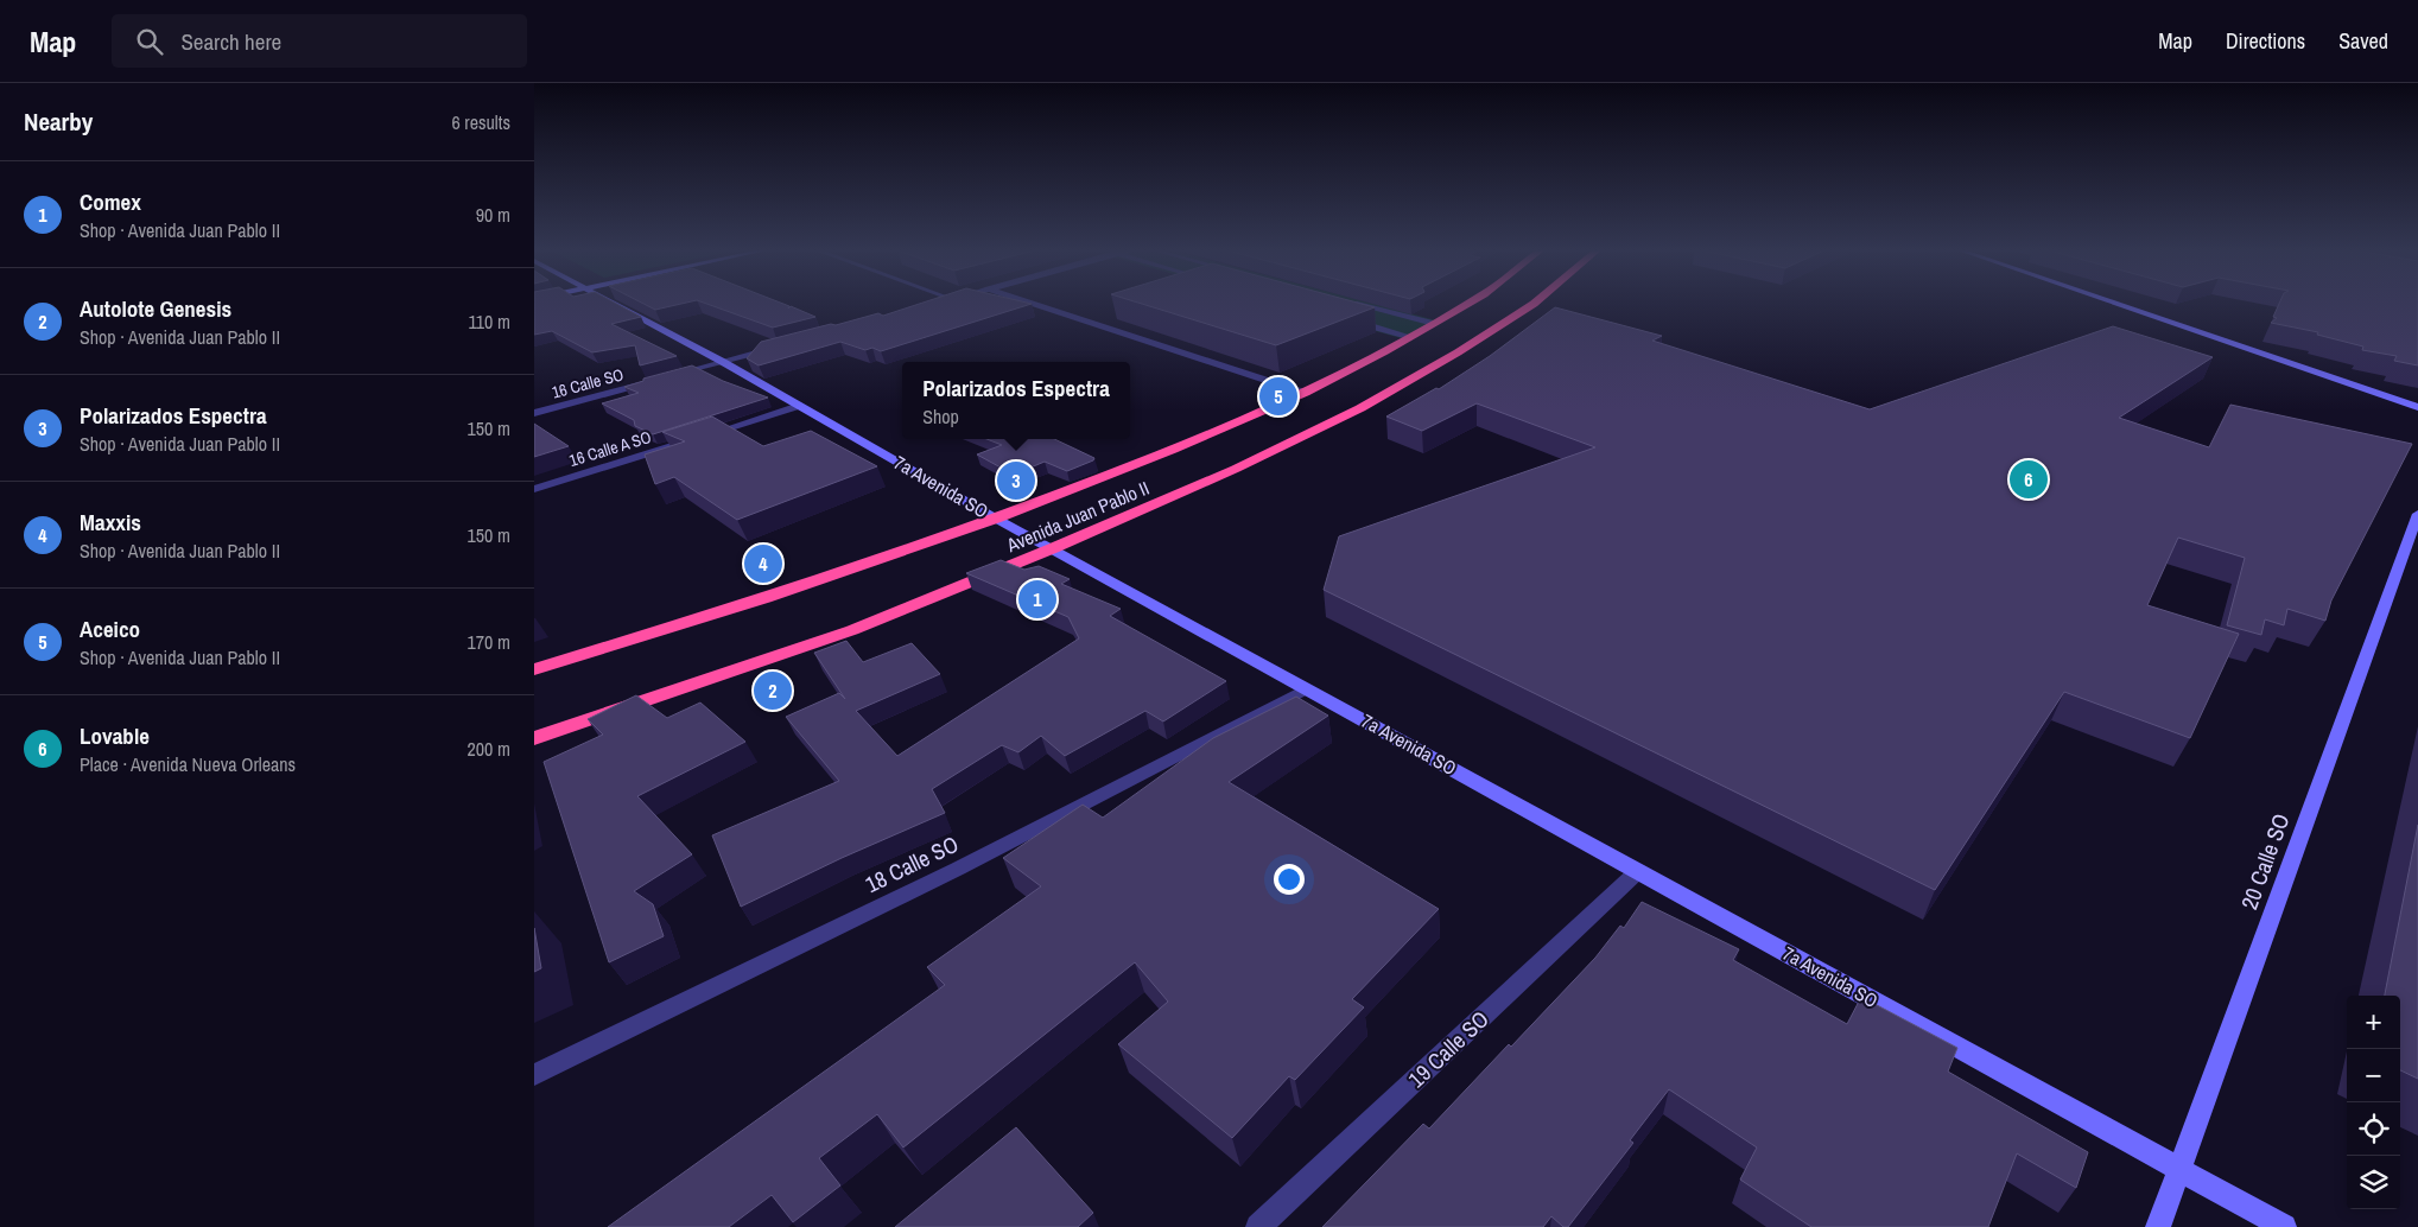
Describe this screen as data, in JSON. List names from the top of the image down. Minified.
{"streets":{"highway":["Avenida Juan Pablo II"],"street":["16 Calle SO","16 Calle A SO","7a Avenida SO","20 Calle SO","18 Calle SO","19 Calle SO"]},"crossings":[["16 Calle A SO","7a Avenida SO"],["7a Avenida SO","Avenida Juan Pablo II"],["7a Avenida SO","20 Calle SO"],["7a Avenida SO","18 Calle SO"],["7a Avenida SO","19 Calle SO"]],"page":{"header":"Map","search":"Search here","nav":["Map","Directions","Saved"],"heading":["Nearby","6 results"],"list":[{"mark":"1","name":"Comex","note":"Shop · Avenida Juan Pablo II","value":"90 m"},{"mark":"2","name":"Autolote Genesis","note":"Shop · Avenida Juan Pablo II","value":"110 m"},{"mark":"3","name":"Polarizados Espectra","note":"Shop · Avenida Juan Pablo II","value":"150 m"},{"mark":"4","name":"Maxxis","note":"Shop · Avenida Juan Pablo II","value":"150 m"},{"mark":"5","name":"Aceico","note":"Shop · Avenida Juan Pablo II","value":"170 m"},{"mark":"6","name":"Lovable","note":"Place · Avenida Nueva Orleans","value":"200 m"}],"popup":["Polarizados Espectra","Shop"],"pins":["5","6","3","4","1","2"],"map_buttons":["+","−"]}}
